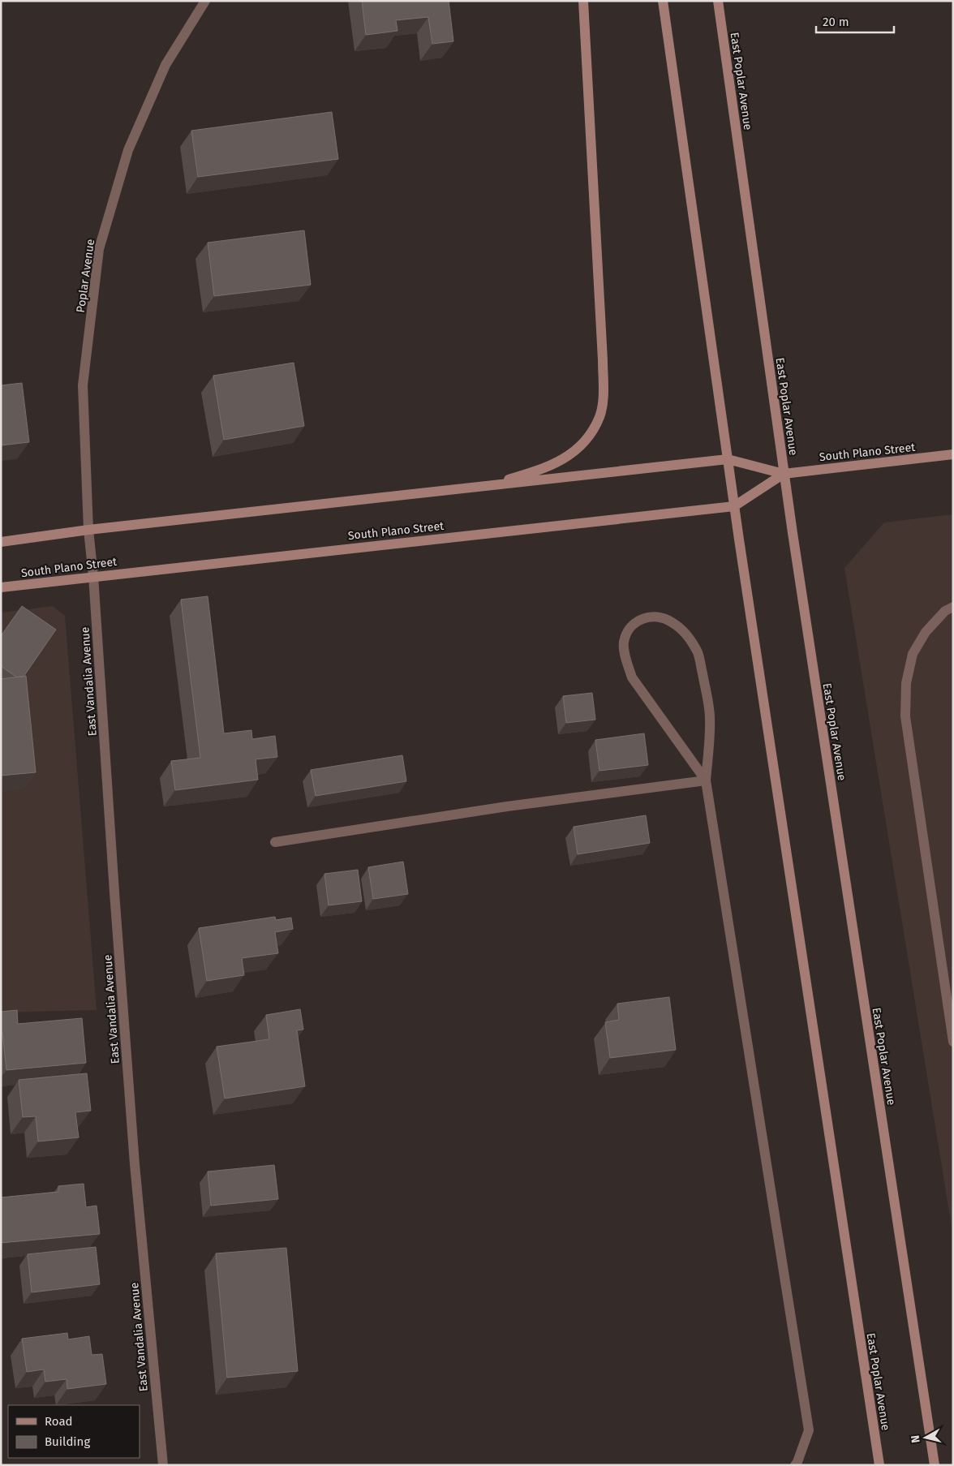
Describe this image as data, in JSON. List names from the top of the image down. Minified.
{"streets":{"main road":["East Poplar Avenue","South Plano Street"],"street":["Poplar Avenue","East Vandalia Avenue"]},"crossings":[["East Poplar Avenue","South Plano Street"],["Poplar Avenue","South Plano Street"],["Poplar Avenue","East Vandalia Avenue"],["South Plano Street","East Vandalia Avenue"]],"legend":["Road","Building"],"scale_bar":"20 m","north":"left"}
